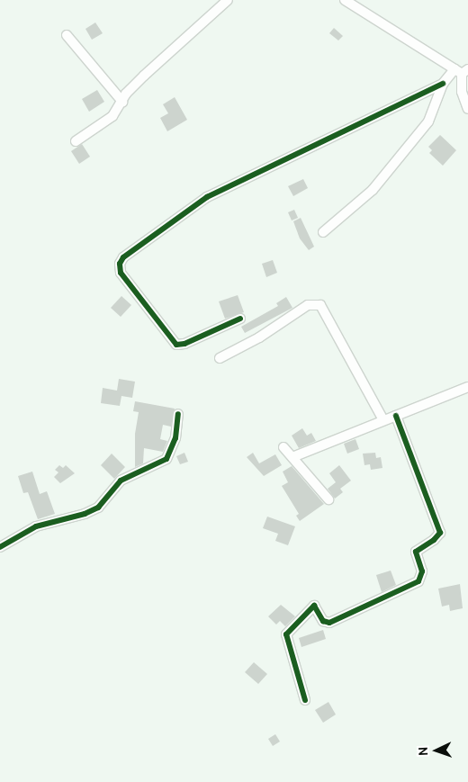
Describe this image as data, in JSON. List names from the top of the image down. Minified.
{"north":"left"}
